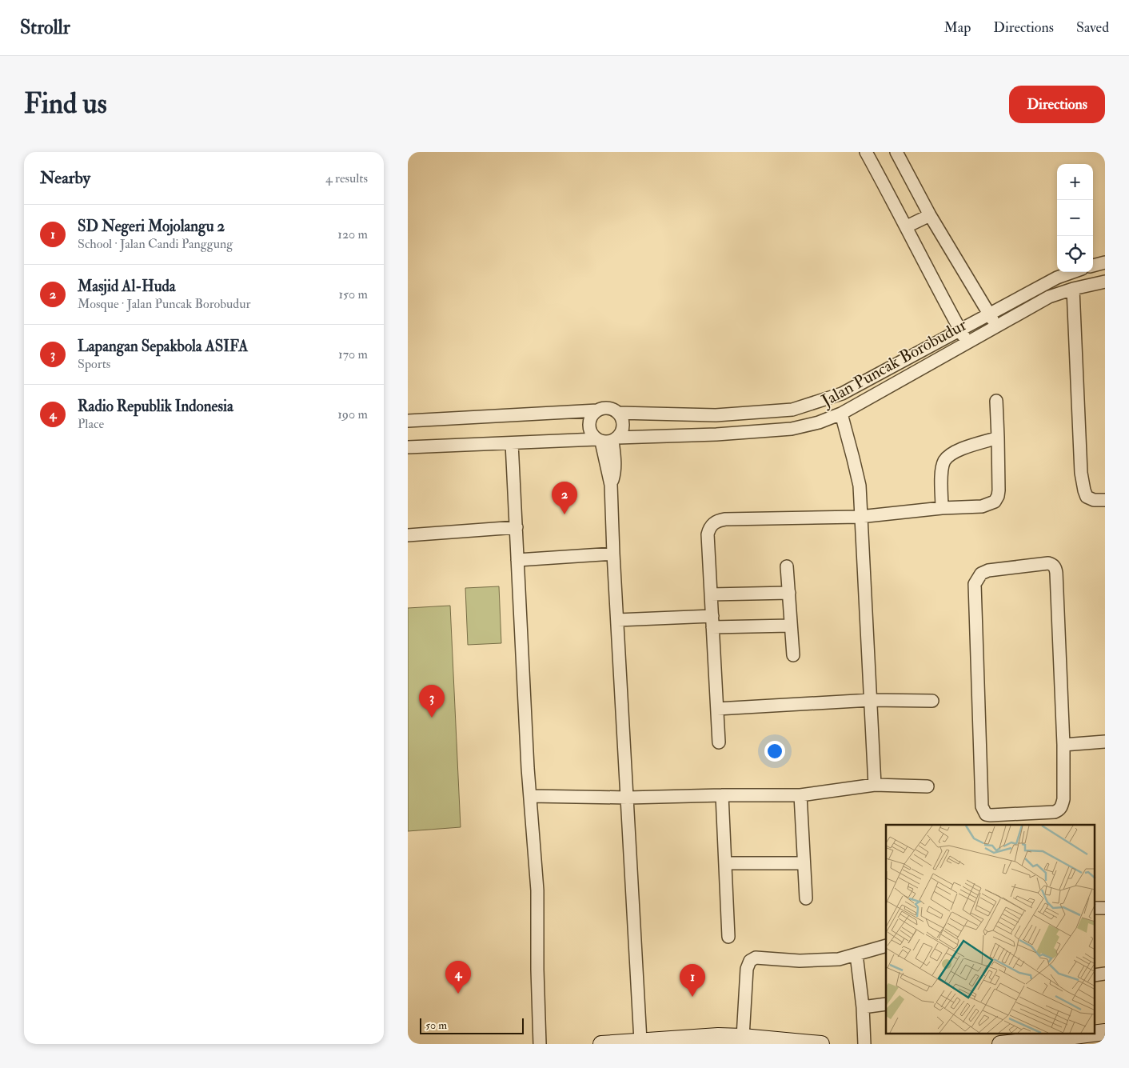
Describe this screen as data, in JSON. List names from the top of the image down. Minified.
{"streets":{"street":["Jalan Puncak Borobudur"]},"scale_bar":"50 m","page":{"header":"Strollr","nav":["Map","Directions","Saved"],"buttons":"Directions","title":"Find us","heading":["Nearby","4 results"],"map_buttons":["+","−"],"list":[{"mark":"1","name":"SD Negeri Mojolangu 2","note":"School · Jalan Candi Panggung","value":"120 m"},{"mark":"2","name":"Masjid Al-Huda","note":"Mosque · Jalan Puncak Borobudur","value":"150 m"},{"mark":"3","name":"Lapangan Sepakbola ASIFA","note":"Sports","value":"170 m"},{"mark":"4","name":"Radio Republik Indonesia","note":"Place","value":"190 m"}],"pins":["2","3","4","1"],"scale":"50 m"}}
